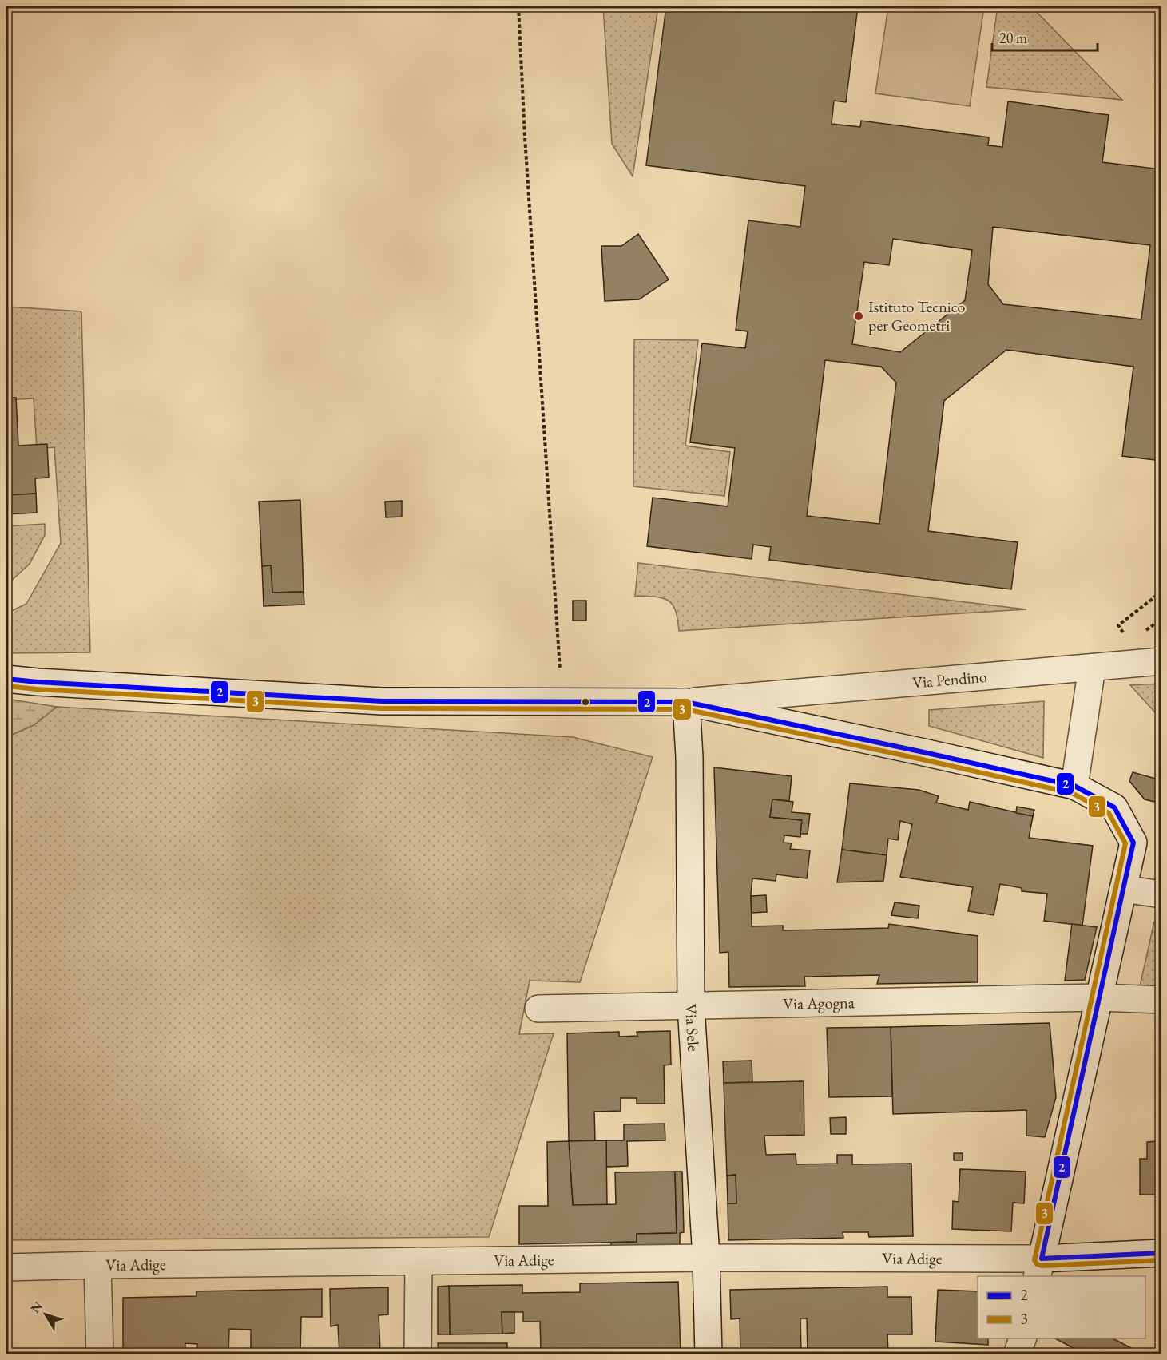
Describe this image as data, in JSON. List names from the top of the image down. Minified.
{"streets":{"street":["Via Pendino","Via Agogna","Via Sele","Via Adige"]},"crossings":[["Via Pendino","Via Sele"],["Via Agogna","Via Sele"],["Via Sele","Via Adige"]],"places":["Istituto Tecnico per Geometri"],"lines":["transit line 2","transit line 3"],"legend":["2","3"],"scale_bar":"20 m","north":"top left"}
